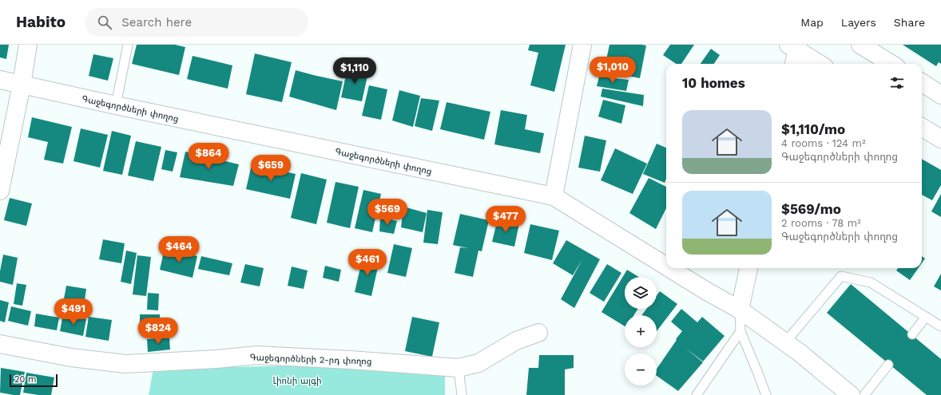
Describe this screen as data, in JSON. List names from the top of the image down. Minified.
{"streets":{"street":["Գաջեգործների փողոց","Գաջեգործների 2-րդ փողոց"]},"parks":["Լիոնի այգի"],"scale_bar":"20 m","page":{"header":"Habito","search":"Search here","nav":["Map","Layers","Share"],"price":["$1,010","$1,110","$864","$659","$569","$477","$464","$461","$491","$824"],"heading":"10 homes","list":[{"name":"$1,110/mo","note":"4 rooms · 124 m² · Գաջեգործների փողոց"},{"name":"$569/mo","note":"2 rooms · 78 m² · Գաջեգործների փողոց"}],"map_buttons":["+","−"],"scale":"20 m"}}
